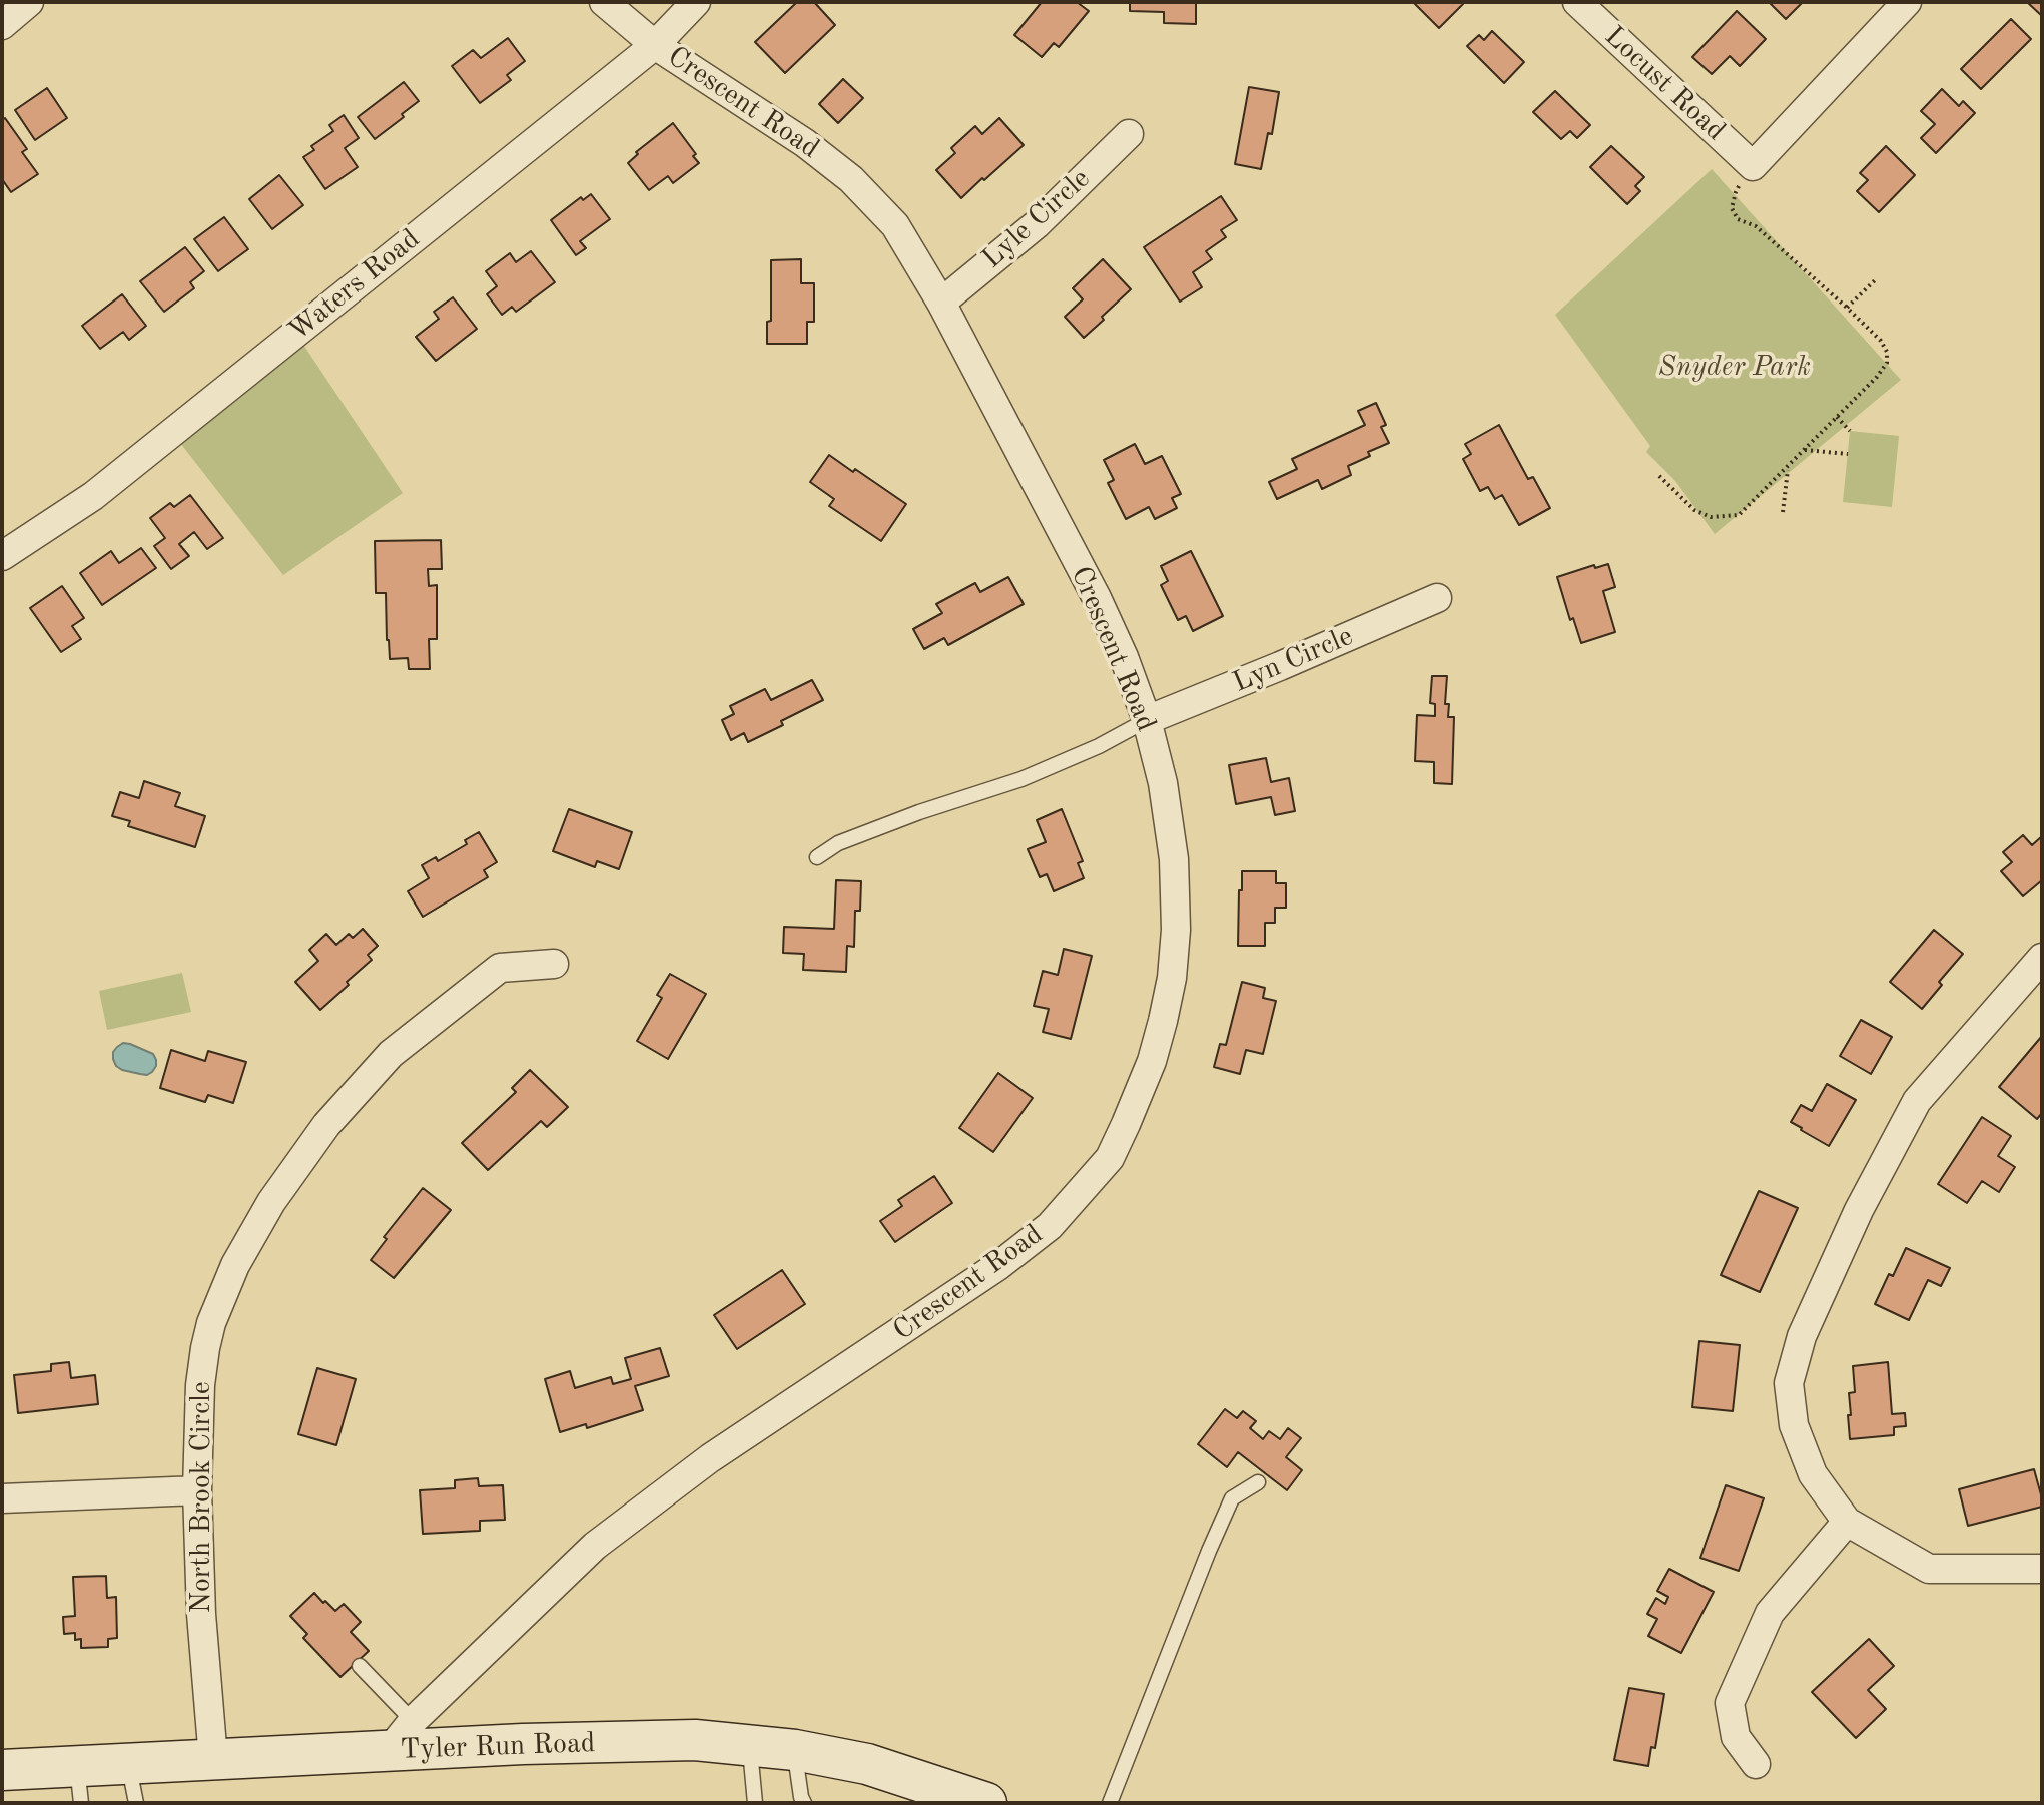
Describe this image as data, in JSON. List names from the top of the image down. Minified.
{"streets":{"street":["Locust Road","Crescent Road","Lyle Circle","Waters Road","Lyn Circle","North Brook Circle","Tyler Run Road"]},"crossings":[["Crescent Road","Lyle Circle"],["Crescent Road","Waters Road"],["Crescent Road","Lyn Circle"],["Crescent Road","Tyler Run Road"],["North Brook Circle","Tyler Run Road"]],"parks":["Snyder Park"]}
